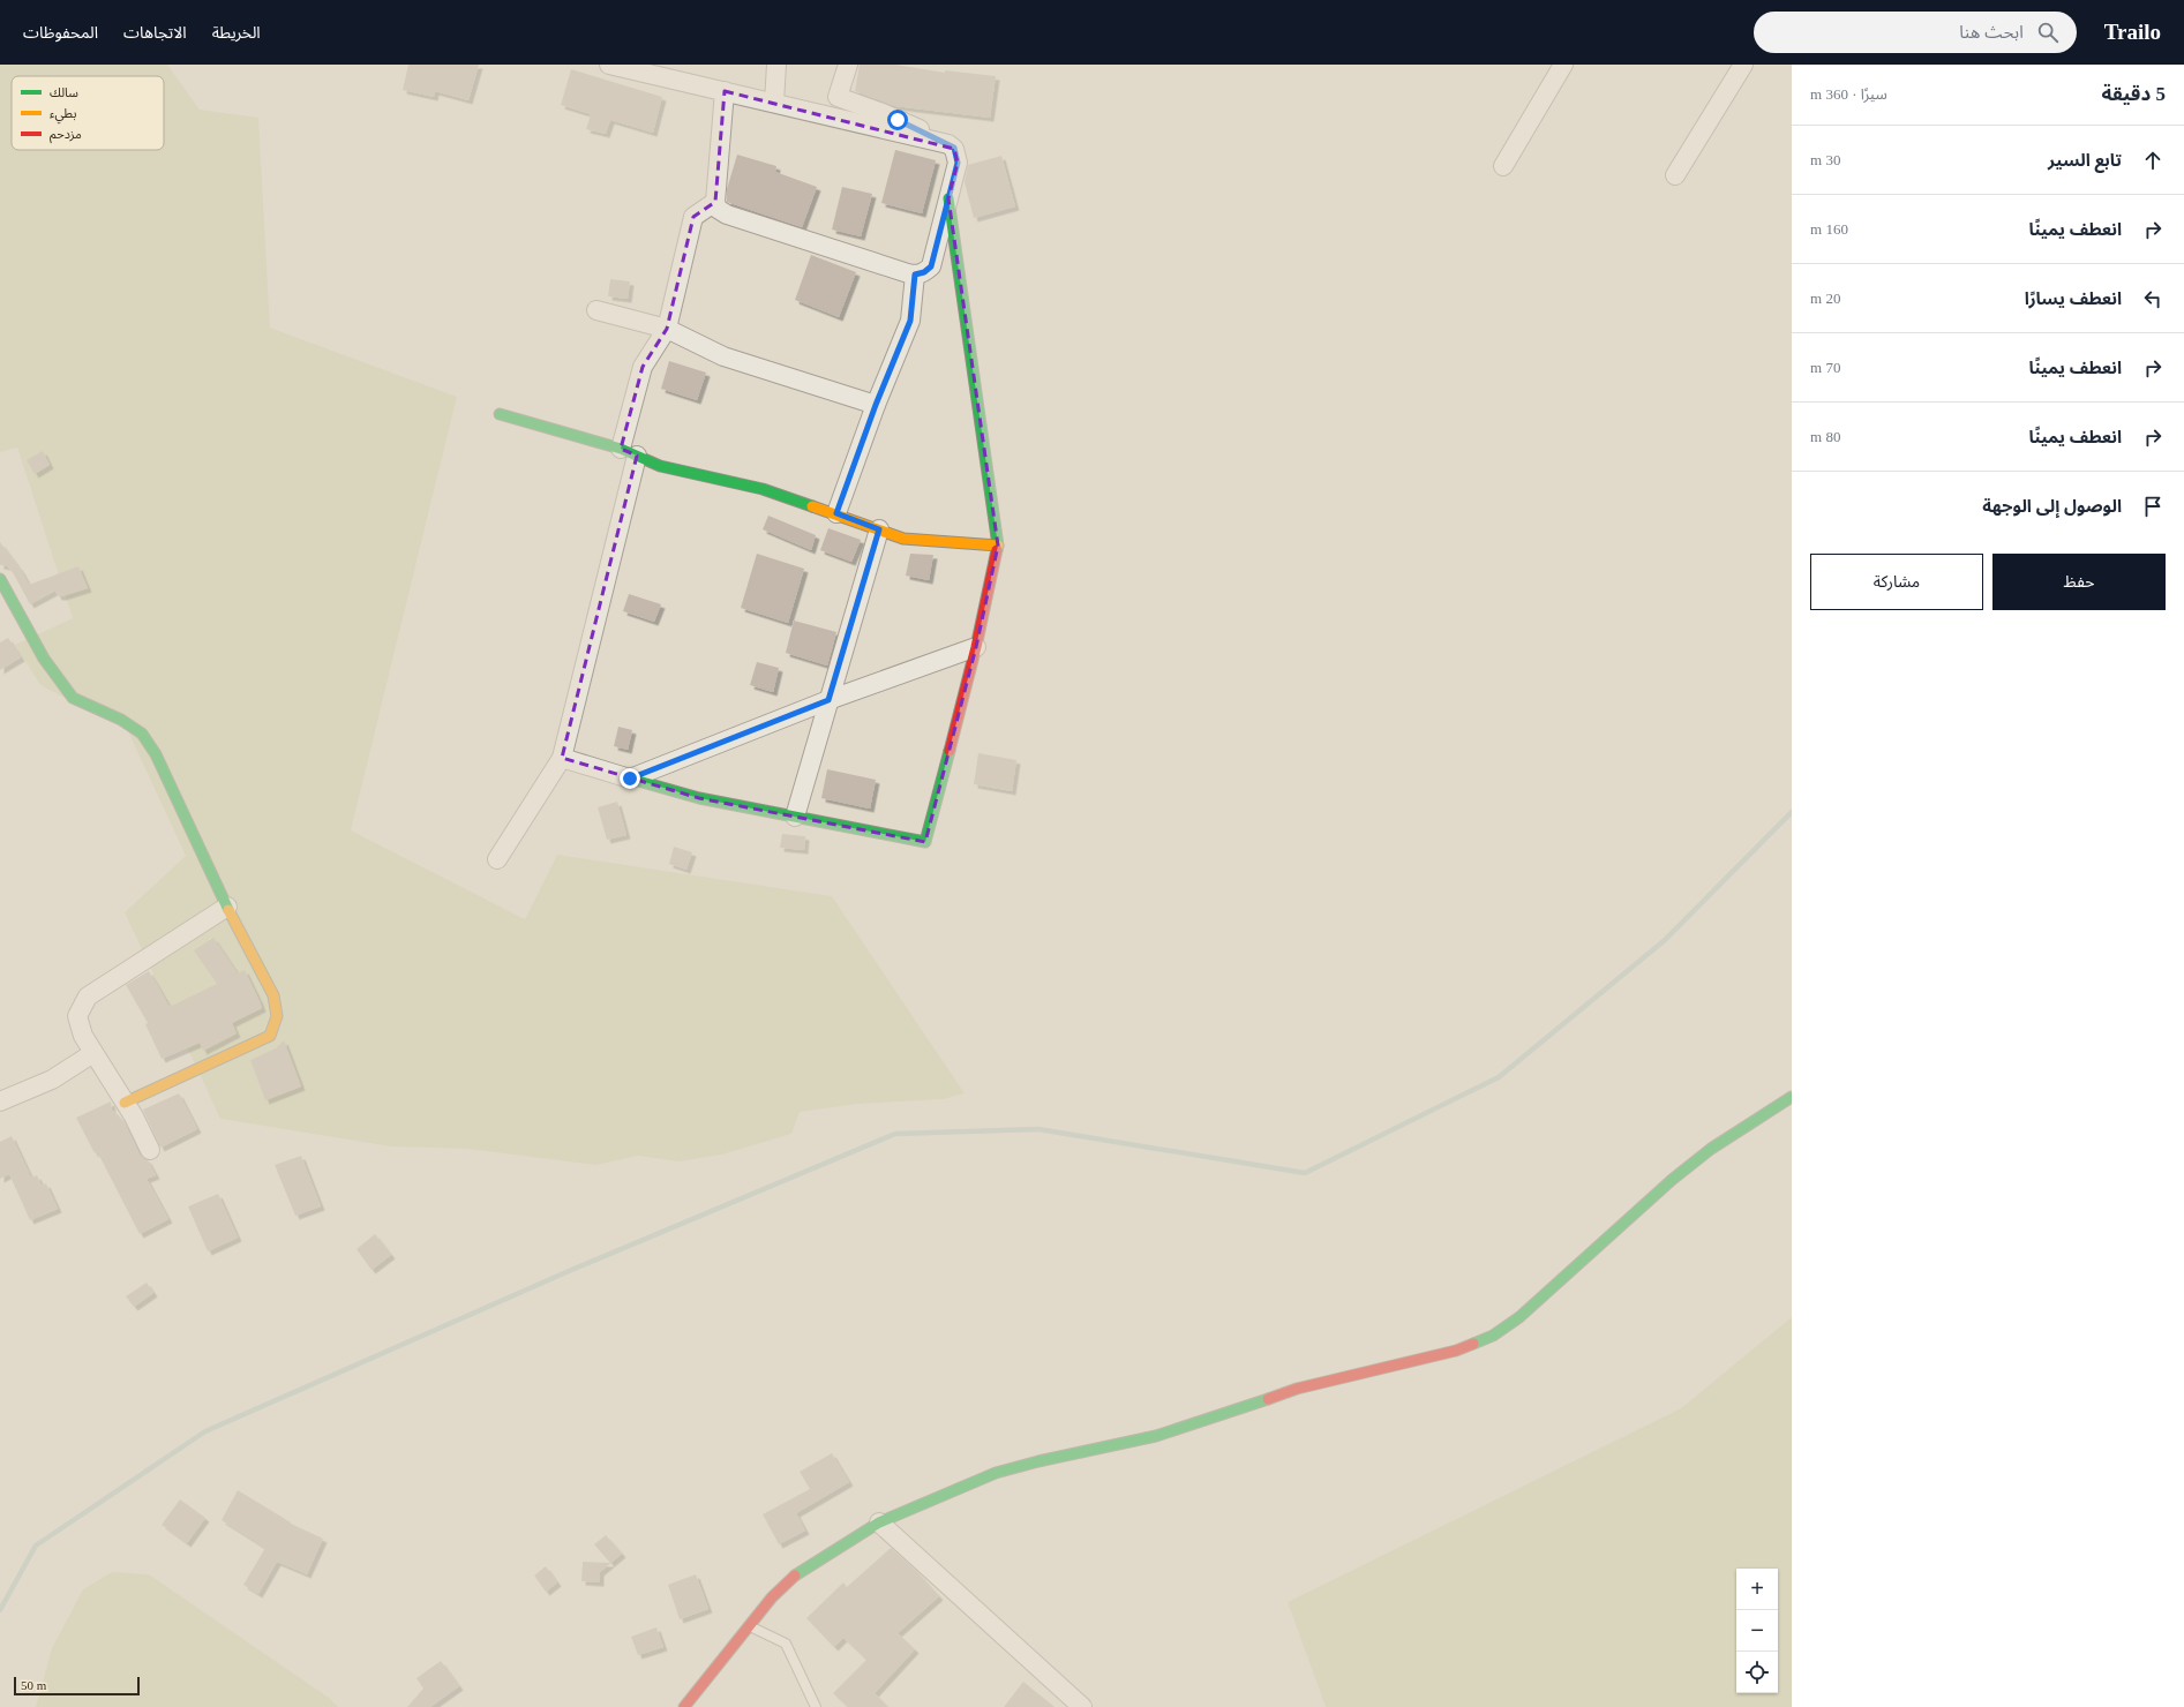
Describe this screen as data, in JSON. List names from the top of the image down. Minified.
{"legend":["سالك","بطيء","مزدحم"],"scale_bar":"50 m","page":{"header":"Trailo","search":"ابحث هنا","nav":["الخريطة","الاتجاهات","المحفوظات"],"heading":["5 دقيقة","سيرًا · 360 m"],"list":[["تابع السير","30 m"],["انعطف يمينًا","160 m"],["انعطف يسارًا","20 m"],["انعطف يمينًا","70 m"],["انعطف يمينًا","80 m"],"الوصول إلى الوجهة"],"buttons":["حفظ","مشاركة"],"map_buttons":["+","−"],"scale":"50 m"}}
